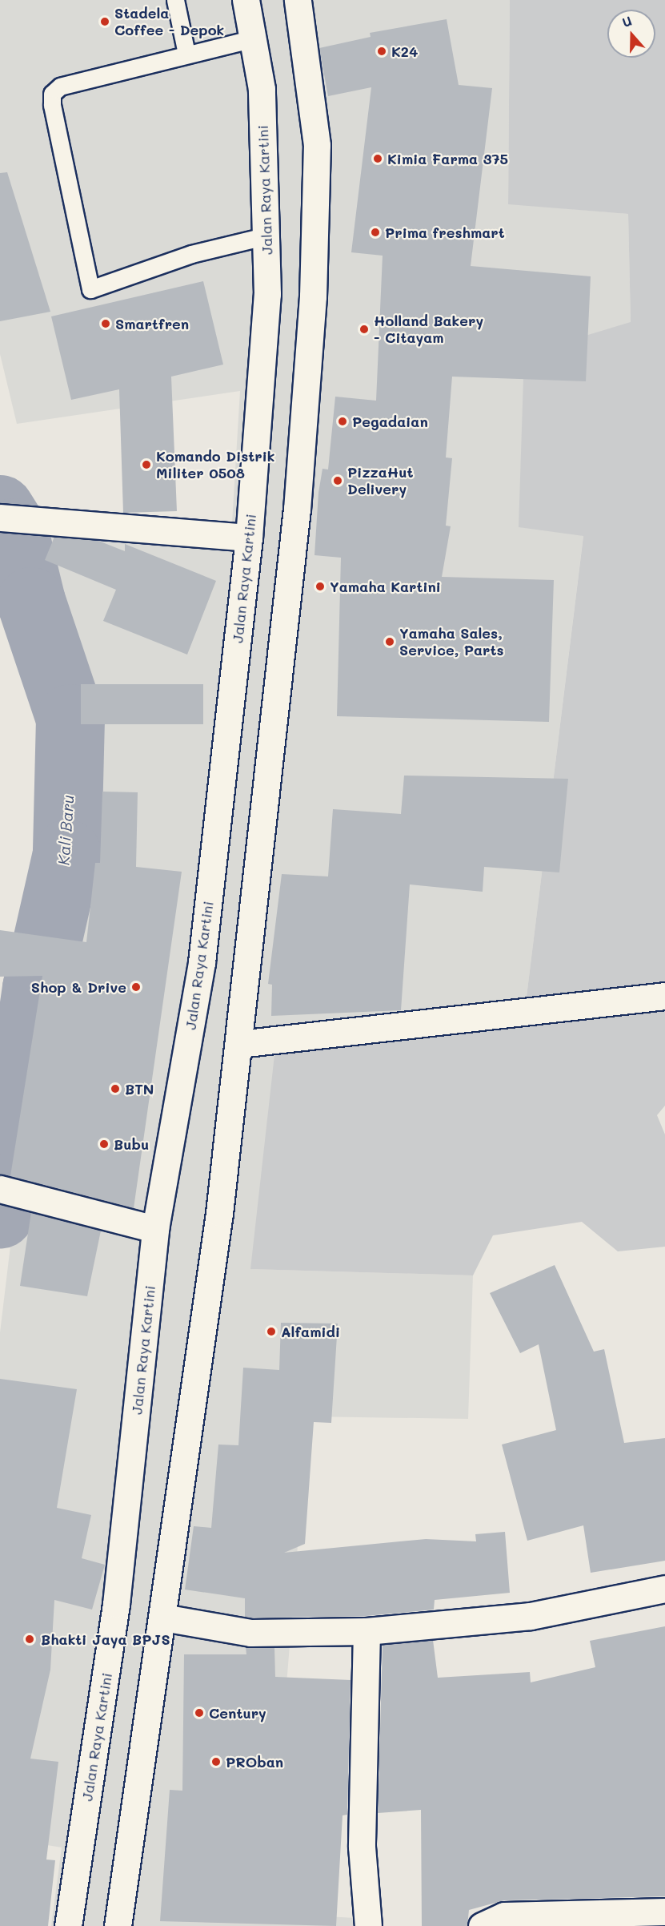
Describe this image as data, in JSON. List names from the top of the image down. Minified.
{"streets":{"main road":["Jalan Raya Kartini"]},"water":["Kali Baru"],"places":["Stadela Coffee - Depok","K24","Kimia Farma 375","Prima freshmart","Smartfren","Holland Bakery - Citayam","Pegadaian","Komando Distrik Militer 0508","PizzaHut Delivery","Yamaha Kartini","Yamaha Sales, Service, Parts","Shop & Drive","BTN","Bubu","Alfamidi","Bhakti Jaya BPJS","Century","PROban"],"north":"top"}
